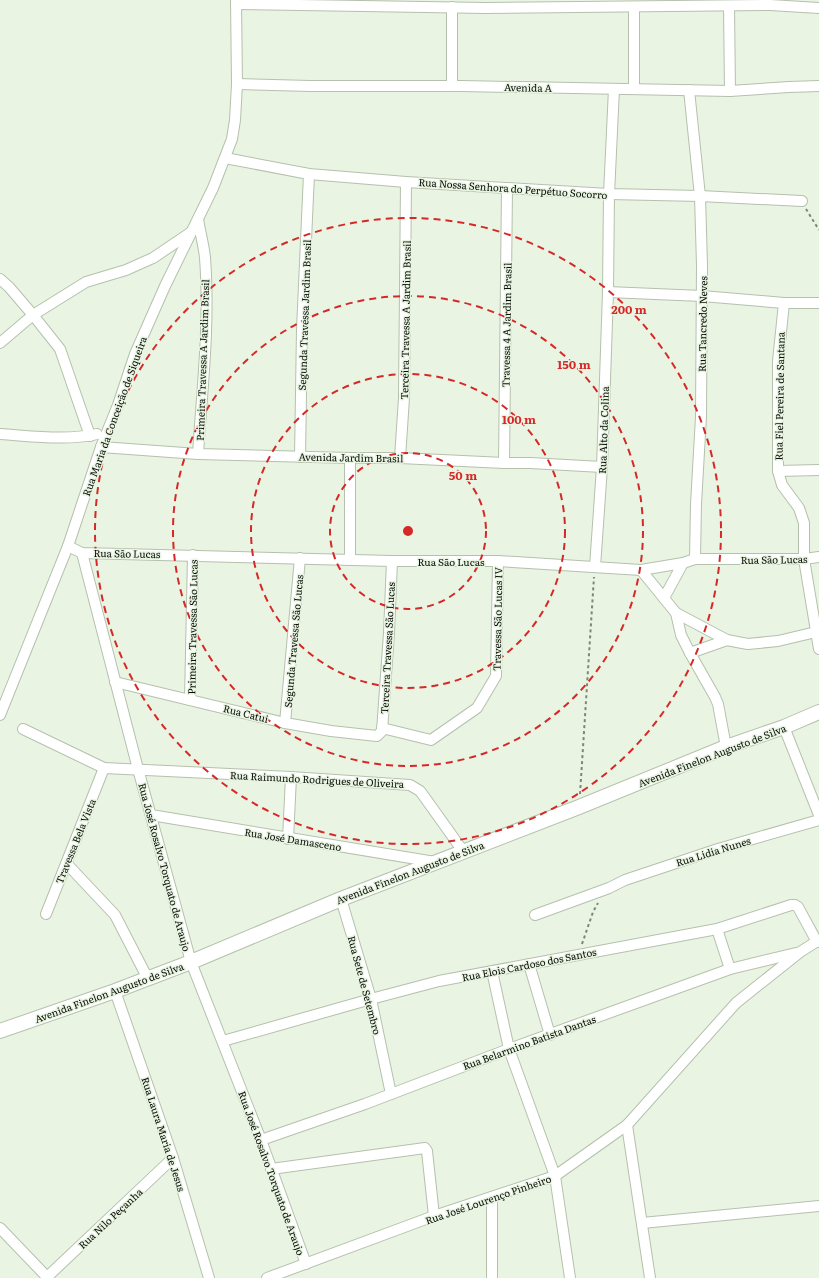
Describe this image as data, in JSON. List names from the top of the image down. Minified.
{"streets":{"street":["Avenida A","Rua Nossa Senhora do Perpétuo Socorro","Segunda Travessa Jardim Brasil","Terceira Travessa A Jardim Brasil","Rua Tancredo Neves","Travessa 4 A Jardim Brasil","Primeira Travessa A Jardim Brasil","Rua Fiel Pereira de Santana","Rua Maria da Conceição de Siqueira","Rua Alto da Colina","Avenida Jardim Brasil","Rua São Lucas","Travessa São Lucas IV","Primeira Travessa São Lucas","Segunda Travessa São Lucas","Terceira Travessa São Lucas","Rua Catui","Avenida Finelon Augusto de Silva","Rua Raimundo Rodrigues de Oliveira","Rua José Damasceno","Travessa Bela Vista","Rua Lidia Nunes","Rua José Rosalvo Torquato de Araujo","Rua Elois Cardoso dos Santos","Rua Sete de Setembro","Rua Belarmino Batista Dantas","Rua Laura Maria de Jesus","Rua José Lourenço Pinheiro","Rua Nilo Peçanha"]},"crossings":[["Avenida A","Rua Tancredo Neves"],["Avenida A","Rua Maria da Conceição de Siqueira"],["Avenida A","Rua Alto da Colina"],["Rua Nossa Senhora do Perpétuo Socorro","Segunda Travessa Jardim Brasil"],["Rua Nossa Senhora do Perpétuo Socorro","Terceira Travessa A Jardim Brasil"],["Rua Nossa Senhora do Perpétuo Socorro","Rua Tancredo Neves"],["Rua Nossa Senhora do Perpétuo Socorro","Travessa 4 A Jardim Brasil"],["Rua Nossa Senhora do Perpétuo Socorro","Rua Maria da Conceição de Siqueira"],["Rua Nossa Senhora do Perpétuo Socorro","Rua Alto da Colina"],["Segunda Travessa Jardim Brasil","Avenida Jardim Brasil"],["Terceira Travessa A Jardim Brasil","Avenida Jardim Brasil"],["Rua Tancredo Neves","Rua São Lucas"],["Travessa 4 A Jardim Brasil","Avenida Jardim Brasil"],["Primeira Travessa A Jardim Brasil","Rua Maria da Conceição de Siqueira"],["Primeira Travessa A Jardim Brasil","Avenida Jardim Brasil"],["Rua Fiel Pereira de Santana","Rua São Lucas"],["Rua Maria da Conceição de Siqueira","Avenida Jardim Brasil"],["Rua Alto da Colina","Avenida Jardim Brasil"],["Rua Alto da Colina","Rua São Lucas"],["Rua São Lucas","Travessa São Lucas IV"],["Rua São Lucas","Primeira Travessa São Lucas"],["Rua São Lucas","Segunda Travessa São Lucas"],["Rua São Lucas","Terceira Travessa São Lucas"],["Rua São Lucas","Rua José Rosalvo Torquato de Araujo"],["Travessa São Lucas IV","Rua Catui"],["Primeira Travessa São Lucas","Rua Catui"],["Segunda Travessa São Lucas","Rua Catui"],["Terceira Travessa São Lucas","Rua Catui"],["Rua Catui","Rua José Rosalvo Torquato de Araujo"],["Avenida Finelon Augusto de Silva","Rua Raimundo Rodrigues de Oliveira"],["Avenida Finelon Augusto de Silva","Rua José Damasceno"],["Avenida Finelon Augusto de Silva","Rua José Rosalvo Torquato de Araujo"],["Avenida Finelon Augusto de Silva","Rua Sete de Setembro"],["Avenida Finelon Augusto de Silva","Rua Laura Maria de Jesus"],["Rua Raimundo Rodrigues de Oliveira","Travessa Bela Vista"],["Rua Raimundo Rodrigues de Oliveira","Rua José Rosalvo Torquato de Araujo"],["Rua José Damasceno","Rua José Rosalvo Torquato de Araujo"],["Rua José Rosalvo Torquato de Araujo","Rua Elois Cardoso dos Santos"],["Rua José Rosalvo Torquato de Araujo","Rua Belarmino Batista Dantas"],["Rua José Rosalvo Torquato de Araujo","Rua José Lourenço Pinheiro"],["Rua Elois Cardoso dos Santos","Rua Sete de Setembro"],["Rua Elois Cardoso dos Santos","Rua José Lourenço Pinheiro"],["Rua Sete de Setembro","Rua Belarmino Batista Dantas"],["Rua Belarmino Batista Dantas","Rua José Lourenço Pinheiro"],["Rua Laura Maria de Jesus","Rua Nilo Peçanha"]],"rings":["200 m","150 m","100 m","50 m"]}
